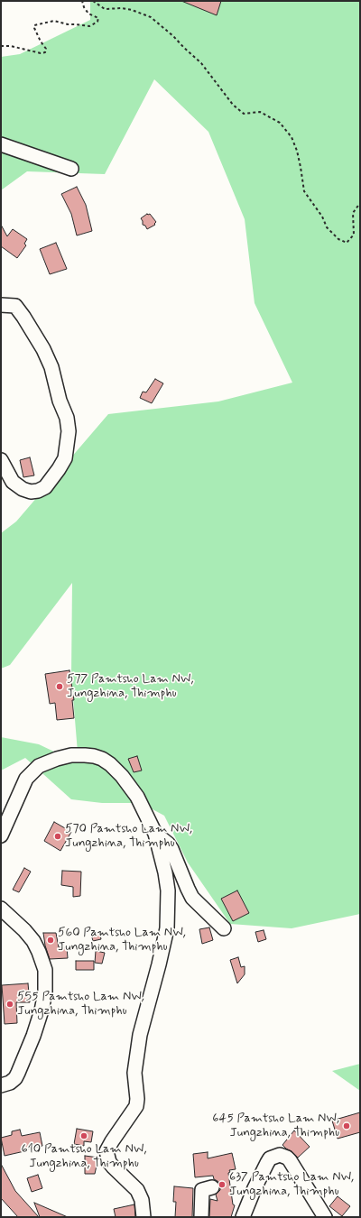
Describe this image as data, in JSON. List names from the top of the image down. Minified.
{"places":["577 Pamtsho Lam NW, Jungzhina, Thimphu","570 Pamtsho Lam NW, Jungzhina, Thimphu","560 Pamtsho Lam NW, Jungzhina, Thimphu","555 Pamtsho Lam NW, Jungzhina, Thimphu","645 Pamtsho Lam NW, Jungzhina, Thimphu","610 Pamtsho Lam NW, Jungzhina, Thimphu","637 Pamtsho Lam NW, Jungzhina, Thimphu"]}
